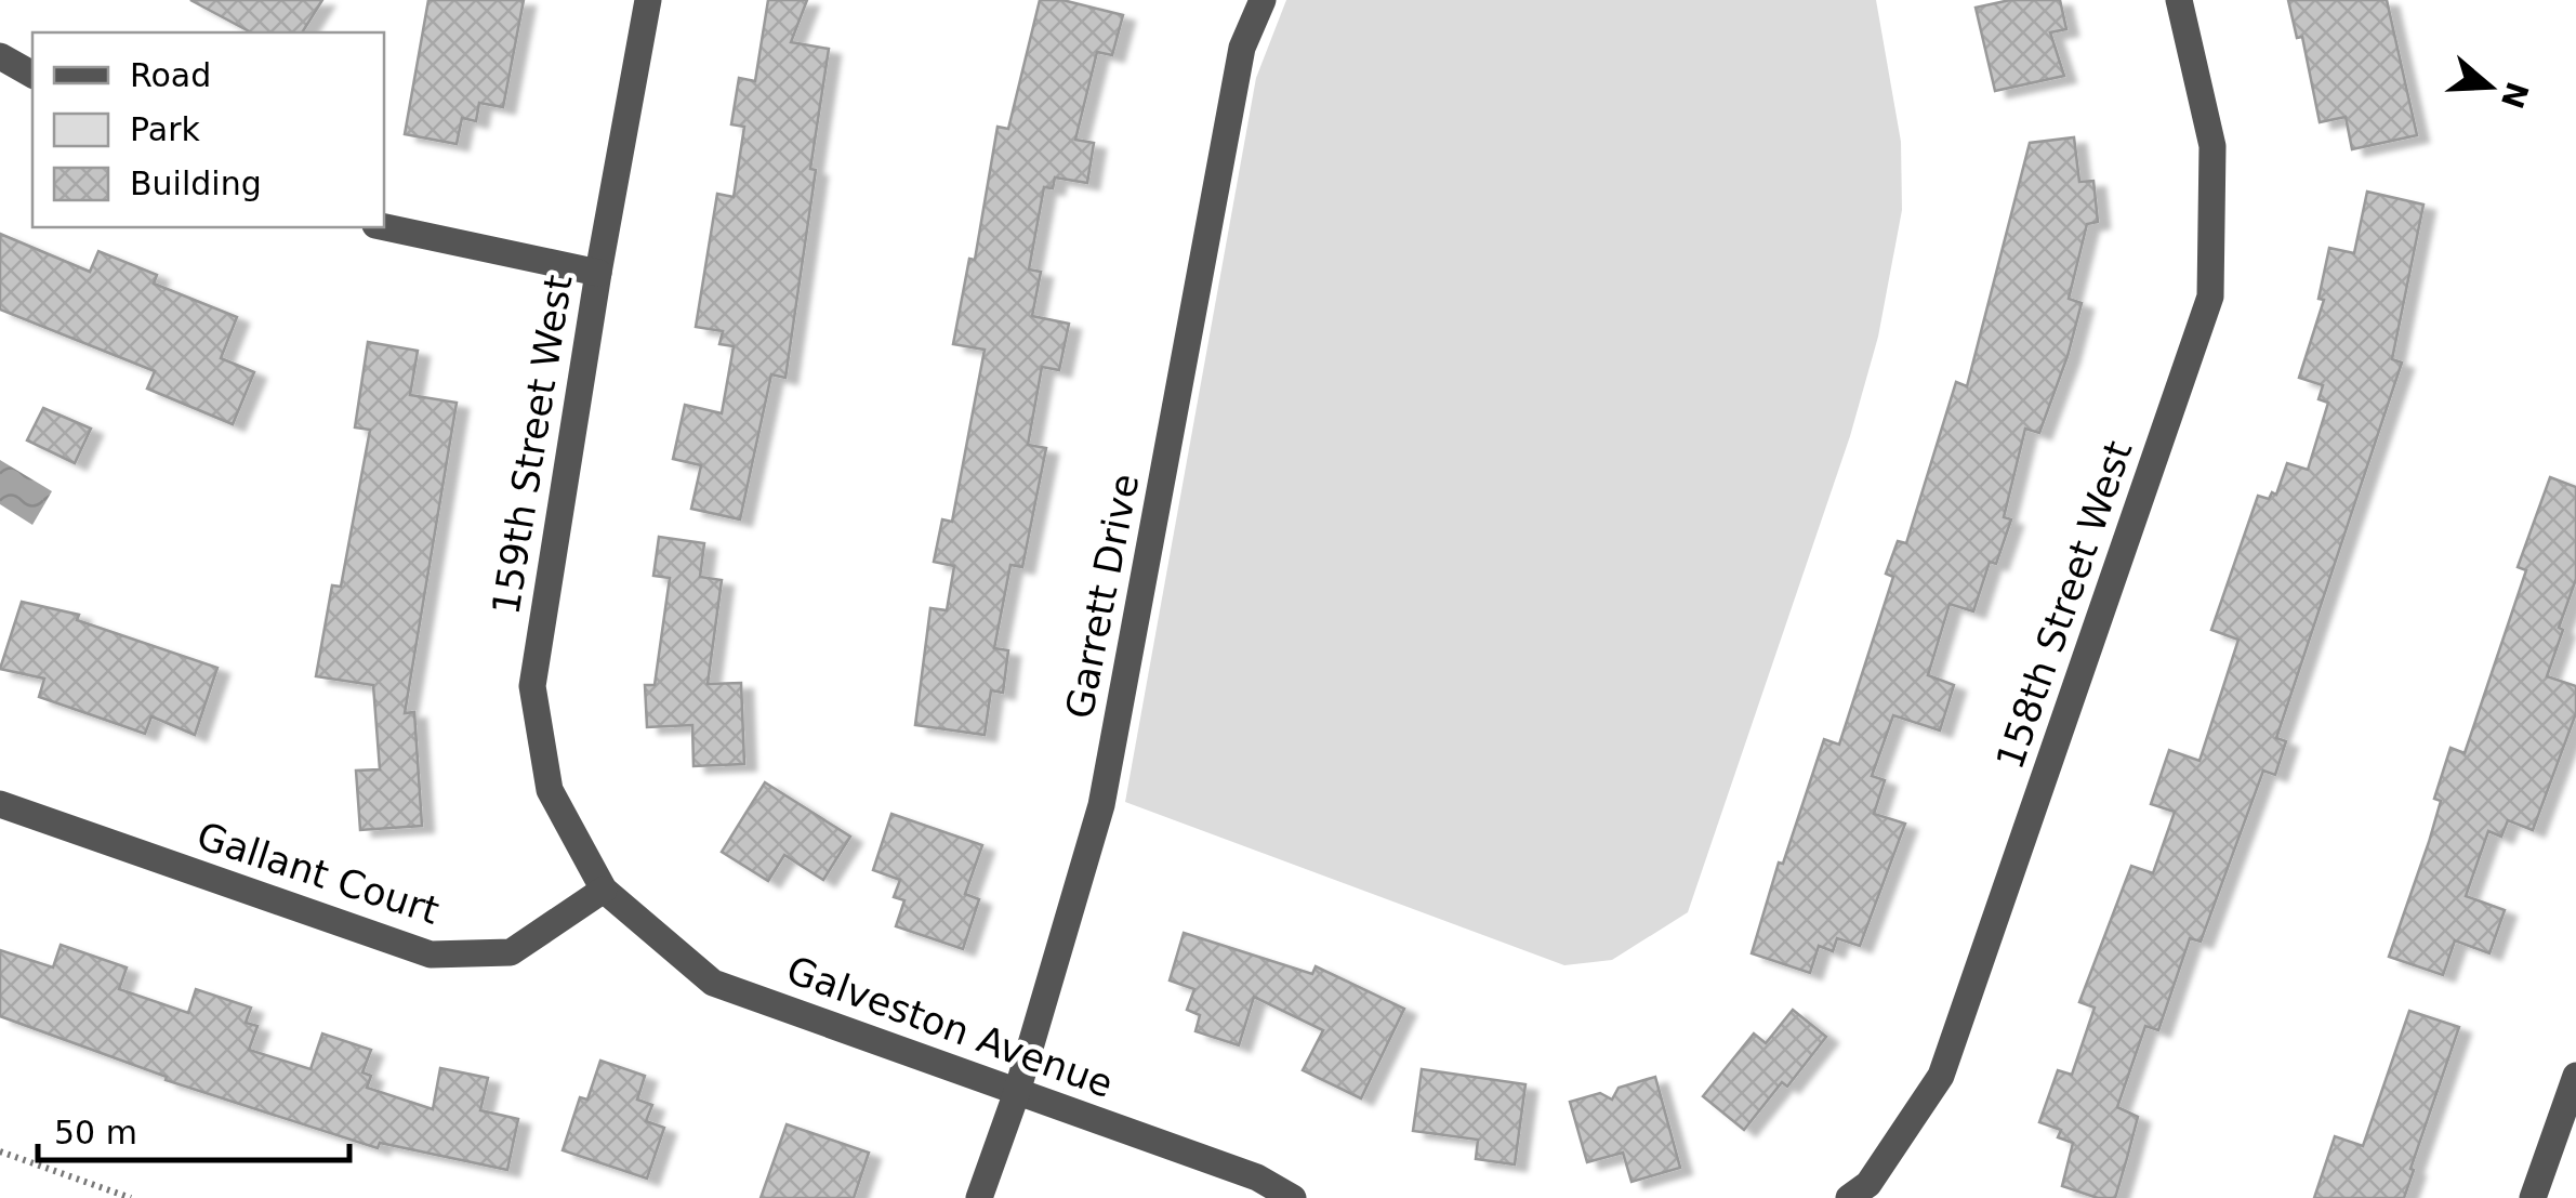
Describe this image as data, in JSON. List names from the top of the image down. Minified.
{"streets":{"street":["159th Street West","Garrett Drive","158th Street West","Gallant Court","Galveston Avenue"]},"crossings":[["159th Street West","Gallant Court"],["159th Street West","Galveston Avenue"],["Garrett Drive","Galveston Avenue"],["Gallant Court","Galveston Avenue"]],"legend":["Road","Park","Building"],"scale_bar":"50 m","north":"right"}
